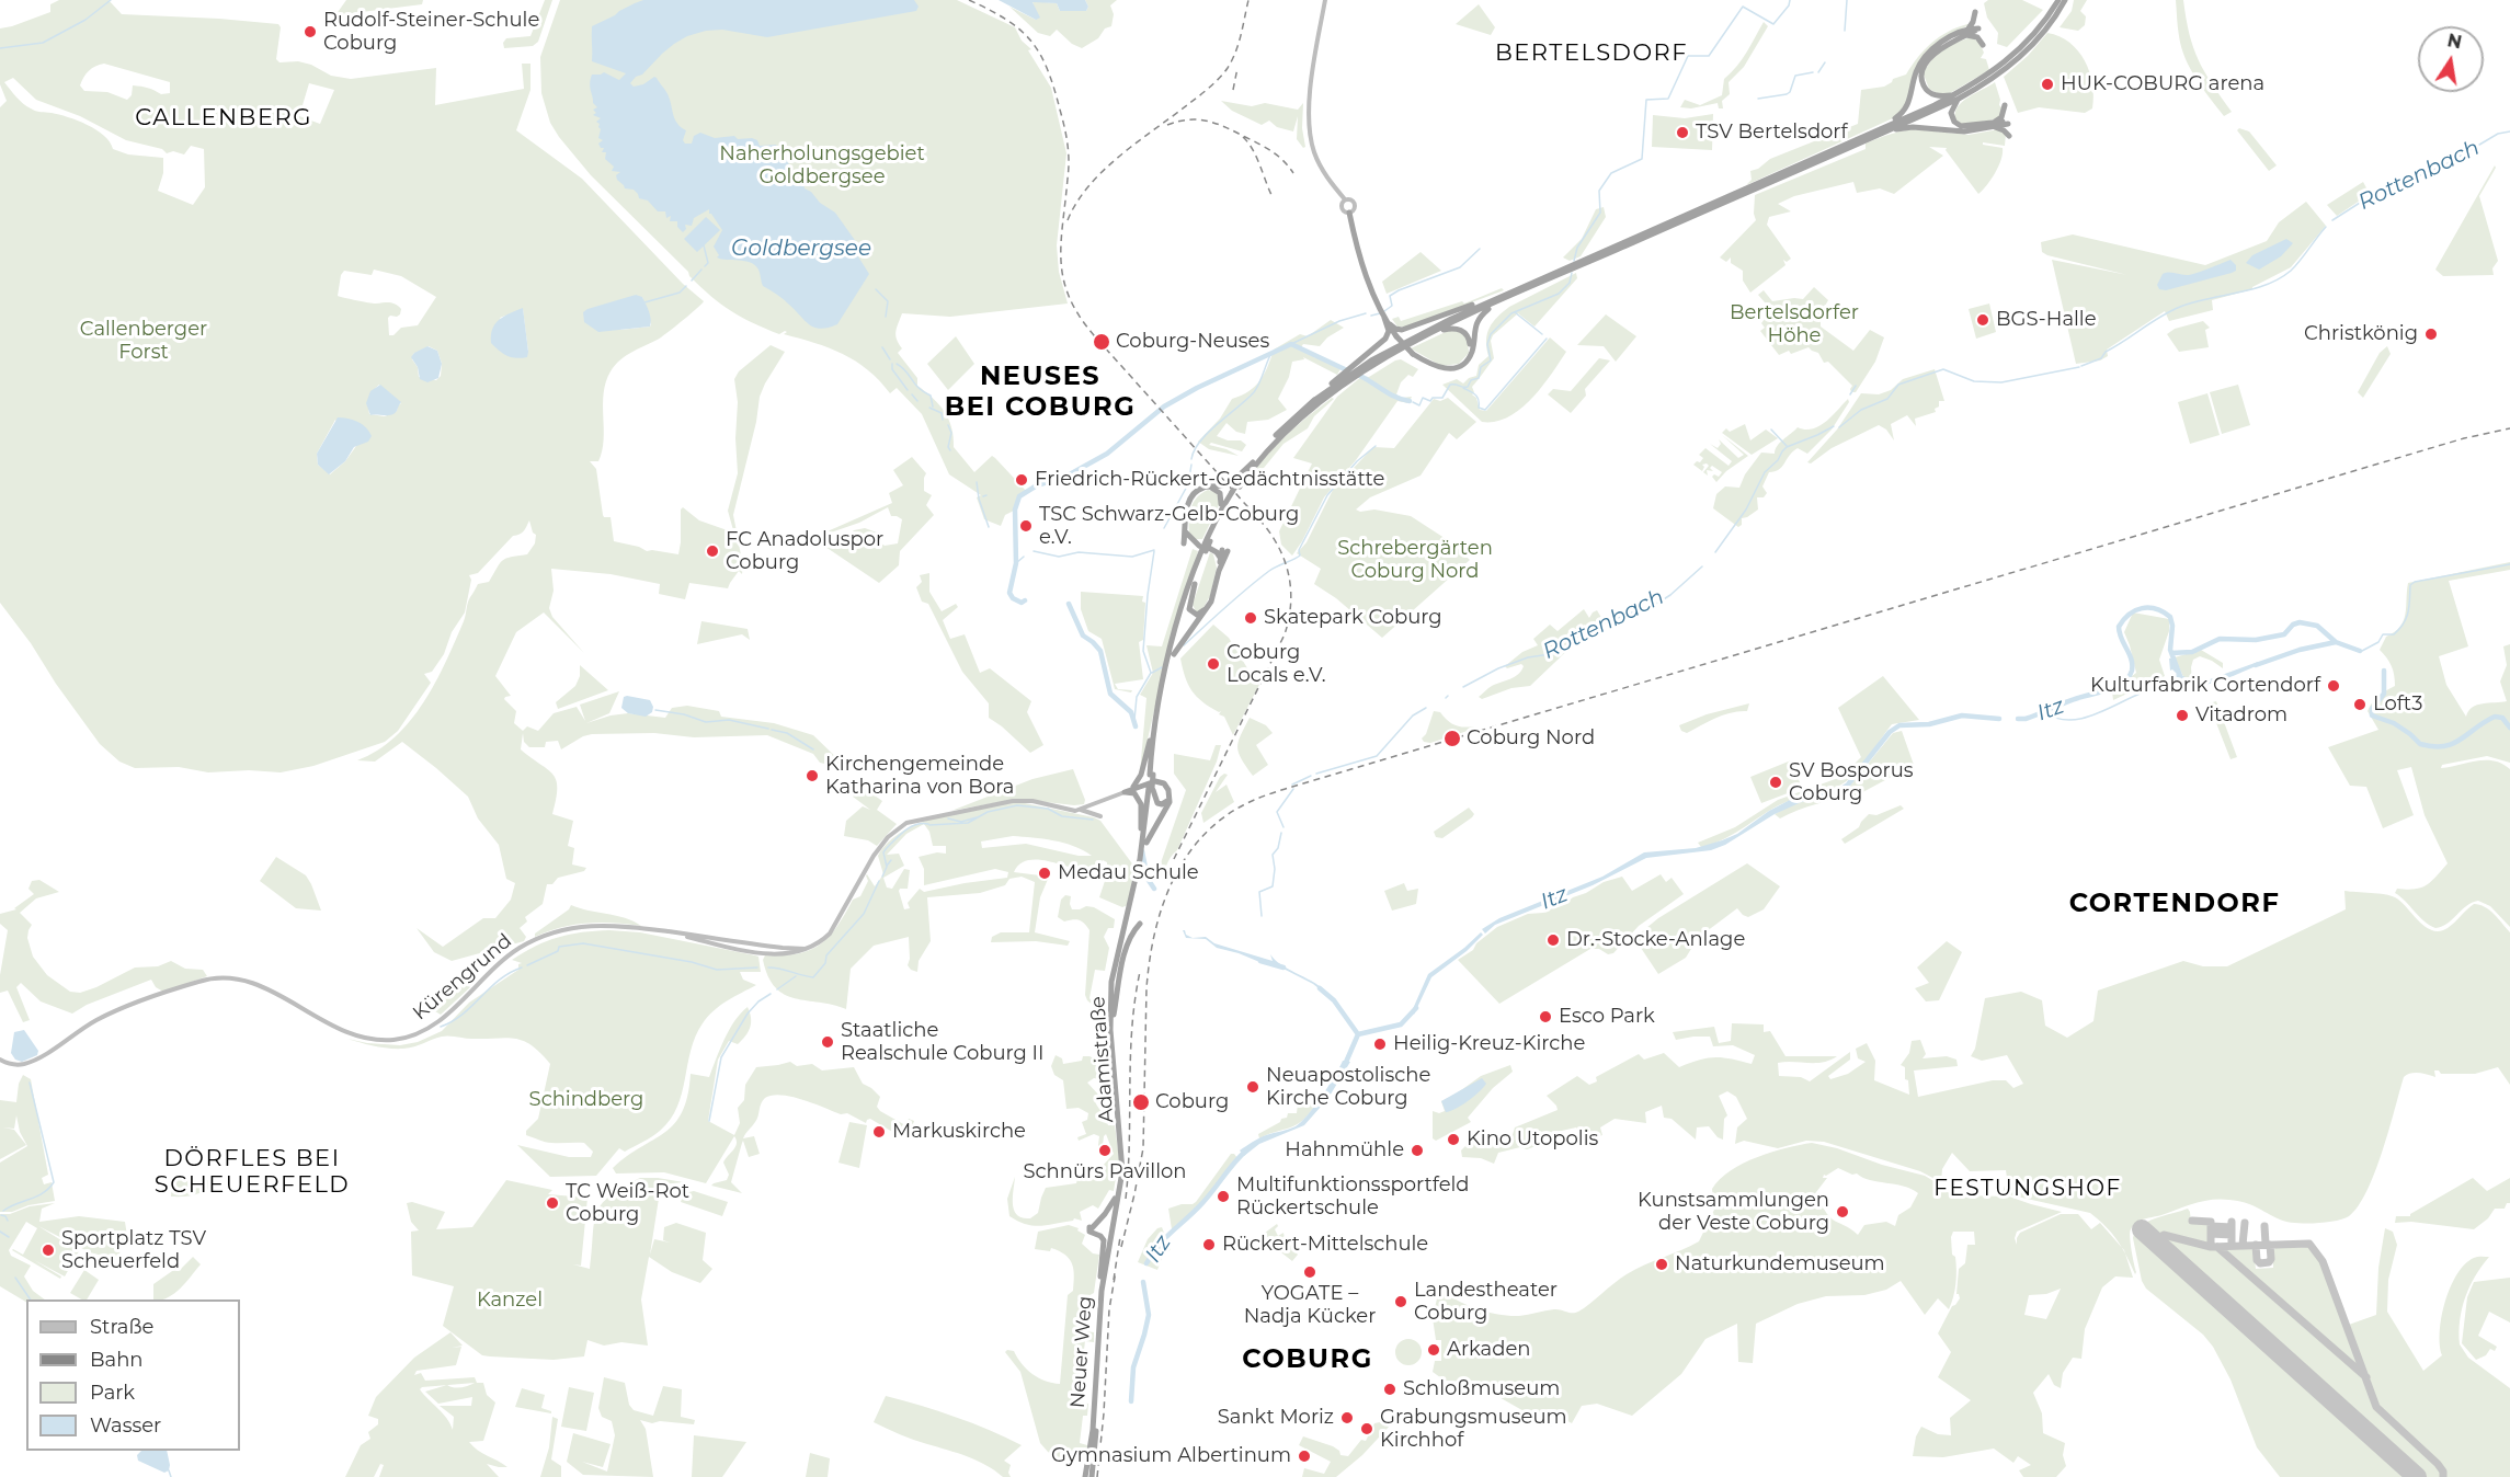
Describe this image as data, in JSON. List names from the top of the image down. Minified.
{"streets":{"highway":["Adamistraße","Neuer Weg"],"main road":["Kürengrund"]},"crossings":[["Adamistraße","Neuer Weg"]],"districts":["BERTELSDORF","CALLENBERG","NEUSES BEI COBURG","CORTENDORF","DÖRFLES BEI SCHEUERFELD","FESTUNGSHOF","COBURG"],"water":["Rottenbach","Goldbergsee","Itz"],"parks":["Naherholungsgebiet Goldbergsee","Bertelsdorfer Höhe","Callenberger Forst","Schrebergärten Coburg Nord","Schindberg","Kanzel"],"places":["Rudolf-Steiner-Schule Coburg","HUK-COBURG arena","TSV Bertelsdorf","BGS-Halle","Christkönig","Coburg-Neuses","Friedrich-Rückert-Gedächtnisstätte","TSC Schwarz-Gelb-Coburg e.V.","FC Anadoluspor Coburg","Skatepark Coburg","Coburg Locals e.V.","Kulturfabrik Cortendorf","Loft3","Vitadrom","Coburg Nord","Kirchengemeinde Katharina von Bora","SV Bosporus Coburg","Medau Schule","Dr.-Stocke-Anlage","Esco Park","Staatliche Realschule Coburg II","Heilig-Kreuz-Kirche","Neuapostolische Kirche Coburg","Coburg","Markuskirche","Kino Utopolis","Schnürs Pavillon","Hahnmühle","Multifunktionssportfeld Rückertschule","TC Weiß-Rot Coburg","Kunstsammlungen der Veste Coburg","Rückert-Mittelschule","Sportplatz TSV Scheuerfeld","Naturkundemuseum","YOGATE – Nadja Kücker","Landestheater Coburg","Arkaden","Schloßmuseum","Sankt Moriz","Grabungsmuseum Kirchhof","Gymnasium Albertinum"],"legend":["Straße","Bahn","Park","Wasser"],"north":"top"}
